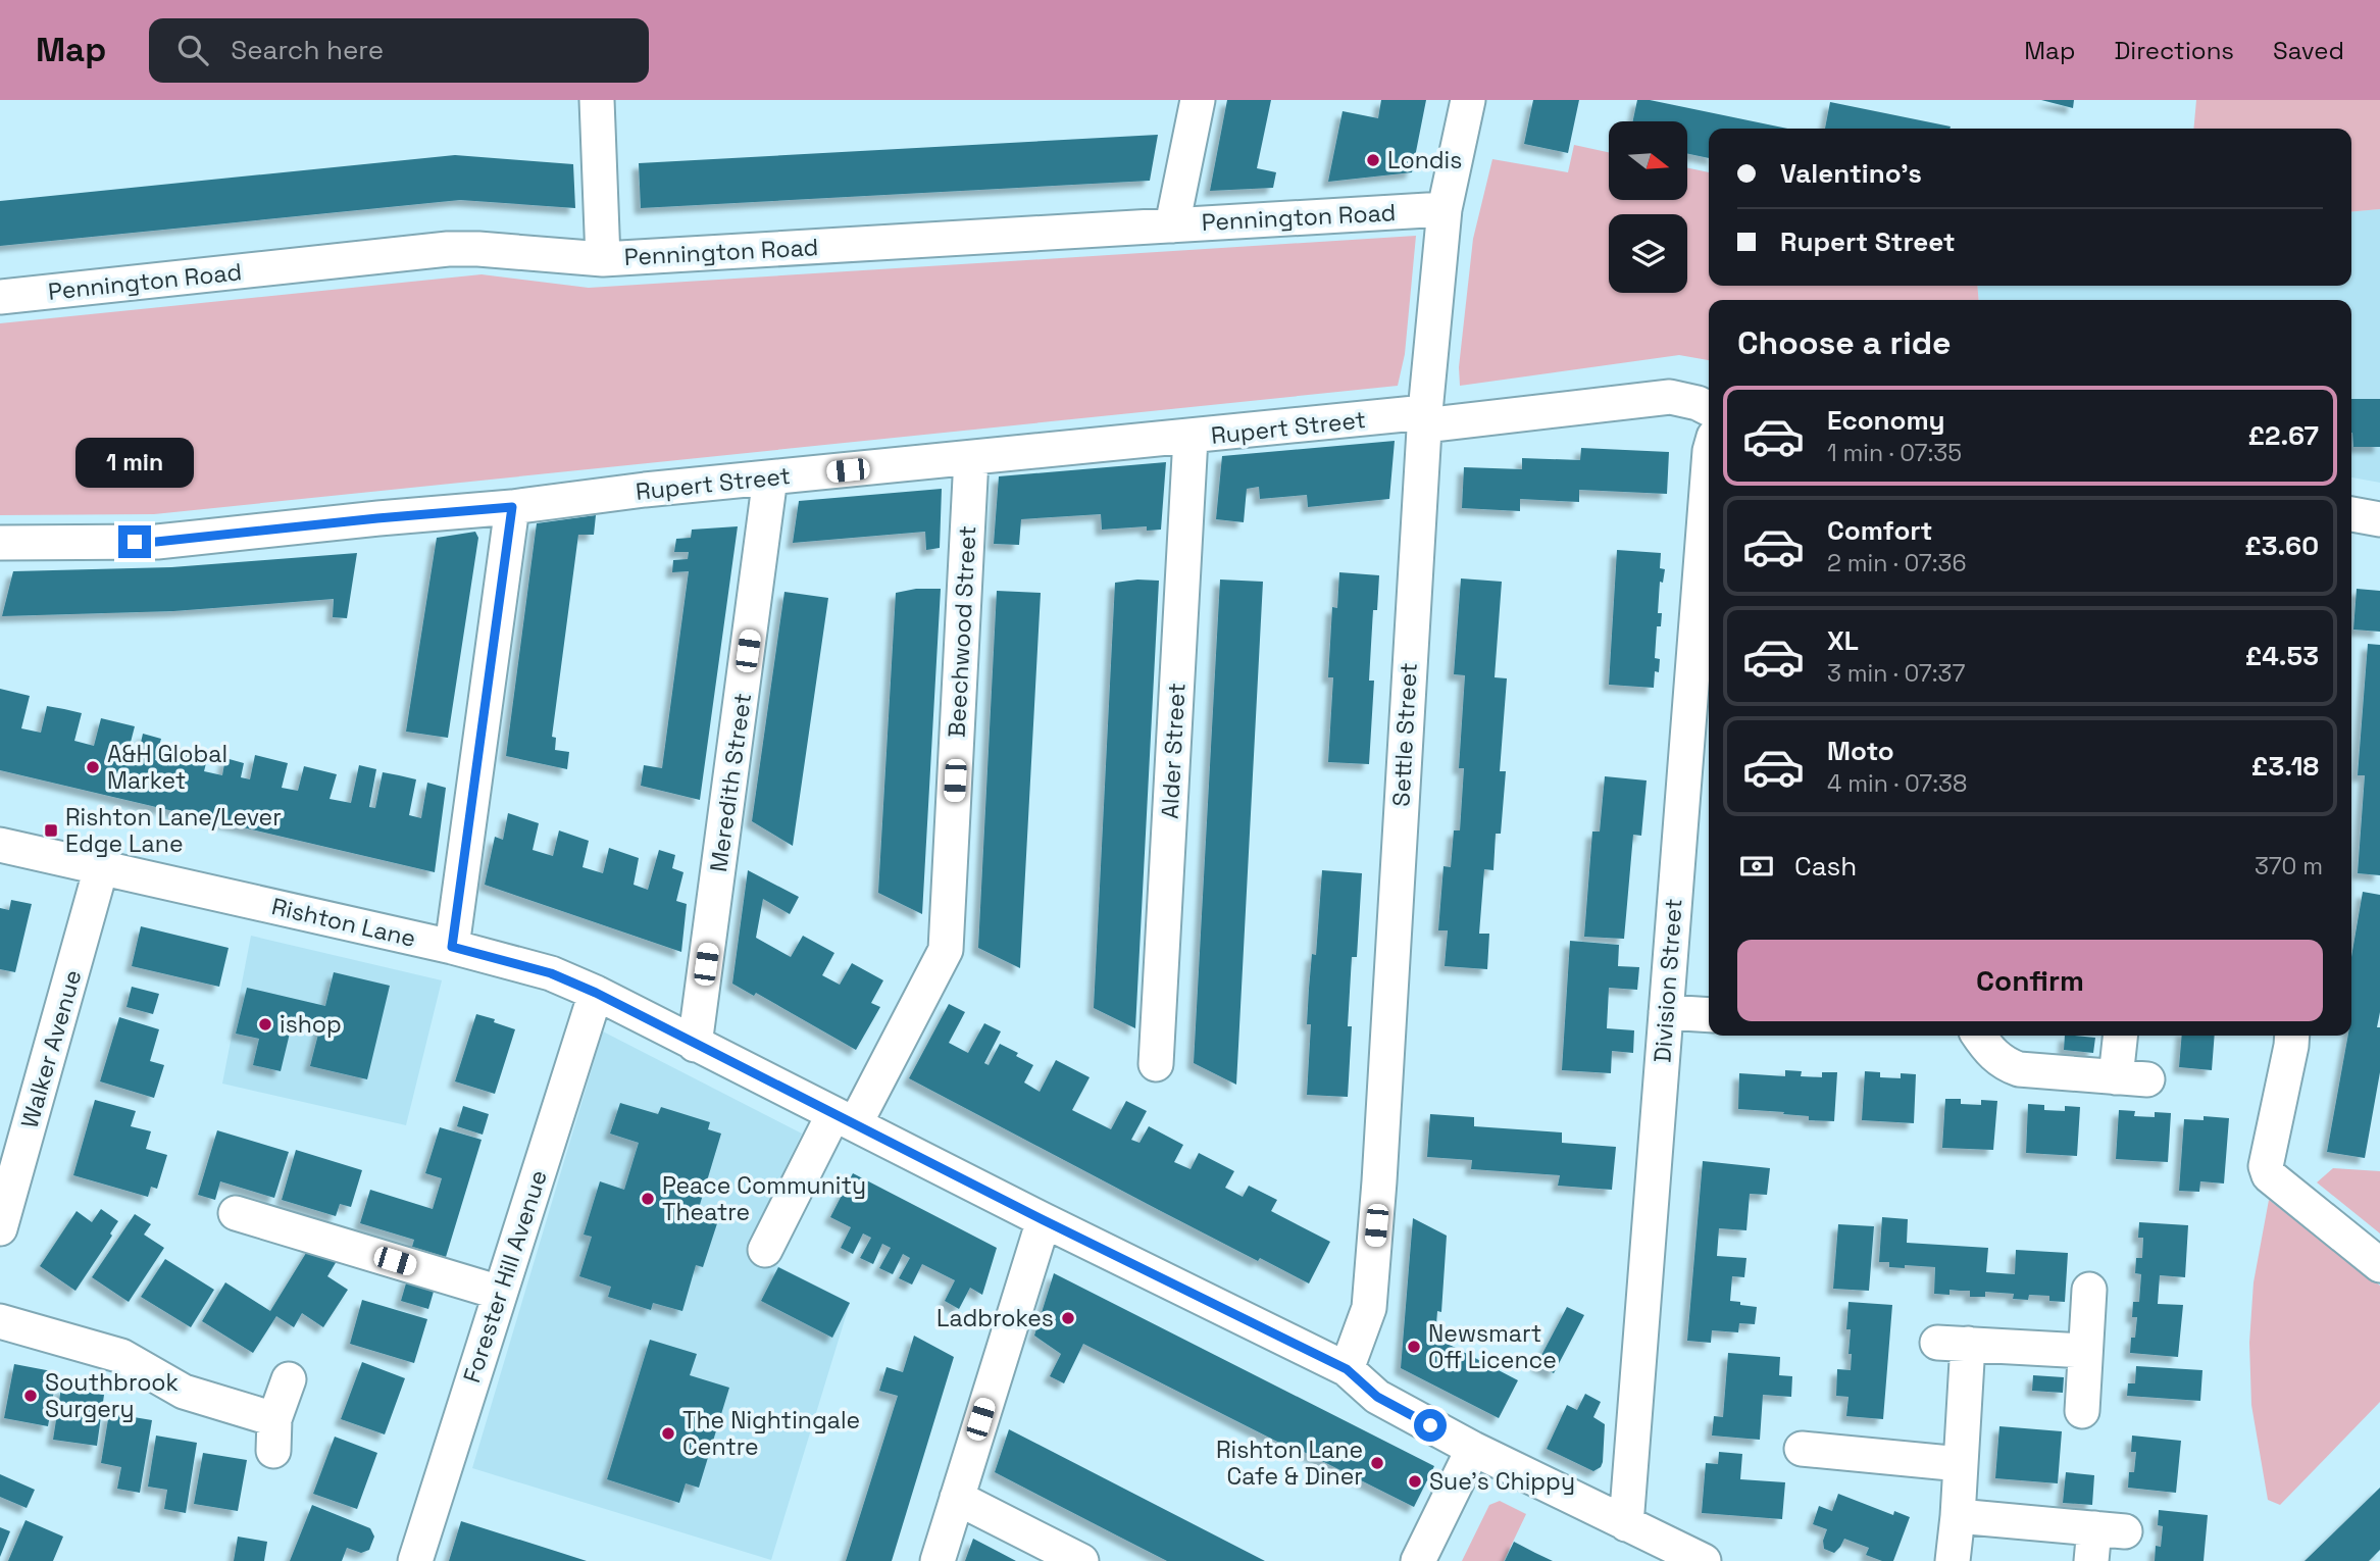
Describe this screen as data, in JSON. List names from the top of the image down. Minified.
{"streets":{"street":["Pennington Road","Rupert Street","Beechwood Street","Settle Street","Alder Street","Meredith Street","Rishton Lane","Division Street","Walker Avenue","Forester Hill Avenue"]},"crossings":[["Pennington Road","Settle Street"],["Rupert Street","Beechwood Street"],["Rupert Street","Settle Street"],["Rupert Street","Alder Street"],["Rupert Street","Meredith Street"],["Beechwood Street","Rishton Lane"],["Settle Street","Rishton Lane"],["Meredith Street","Rishton Lane"],["Rishton Lane","Division Street"],["Rishton Lane","Walker Avenue"],["Rishton Lane","Forester Hill Avenue"]],"places":{"other":["Londis","A&H Global Market","ishop","Peace Community Theatre","Ladbrokes","Newsmart Off Licence","Southbrook Surgery","The Nightingale Centre","Rishton Lane Cafe & Diner","Sue's Chippy"],"transit":["Rishton Lane/Lever Edge Lane"]},"north":"right","page":{"header":"Map","search":"Search here","nav":["Map","Directions","Saved"],"banner":["Valentino's","Rupert Street"],"heading":"Choose a ride","list":[{"name":"Economy","note":"1 min · 07:35","value":"£2.67"},{"name":"Comfort","note":"2 min · 07:36","value":"£3.60"},{"name":"XL","note":"3 min · 07:37","value":"£4.53"},{"name":"Moto","note":"4 min · 07:38","value":"£3.18"}],"bubble":"1 min","pay":["Cash","370 m"],"buttons":"Confirm"}}
